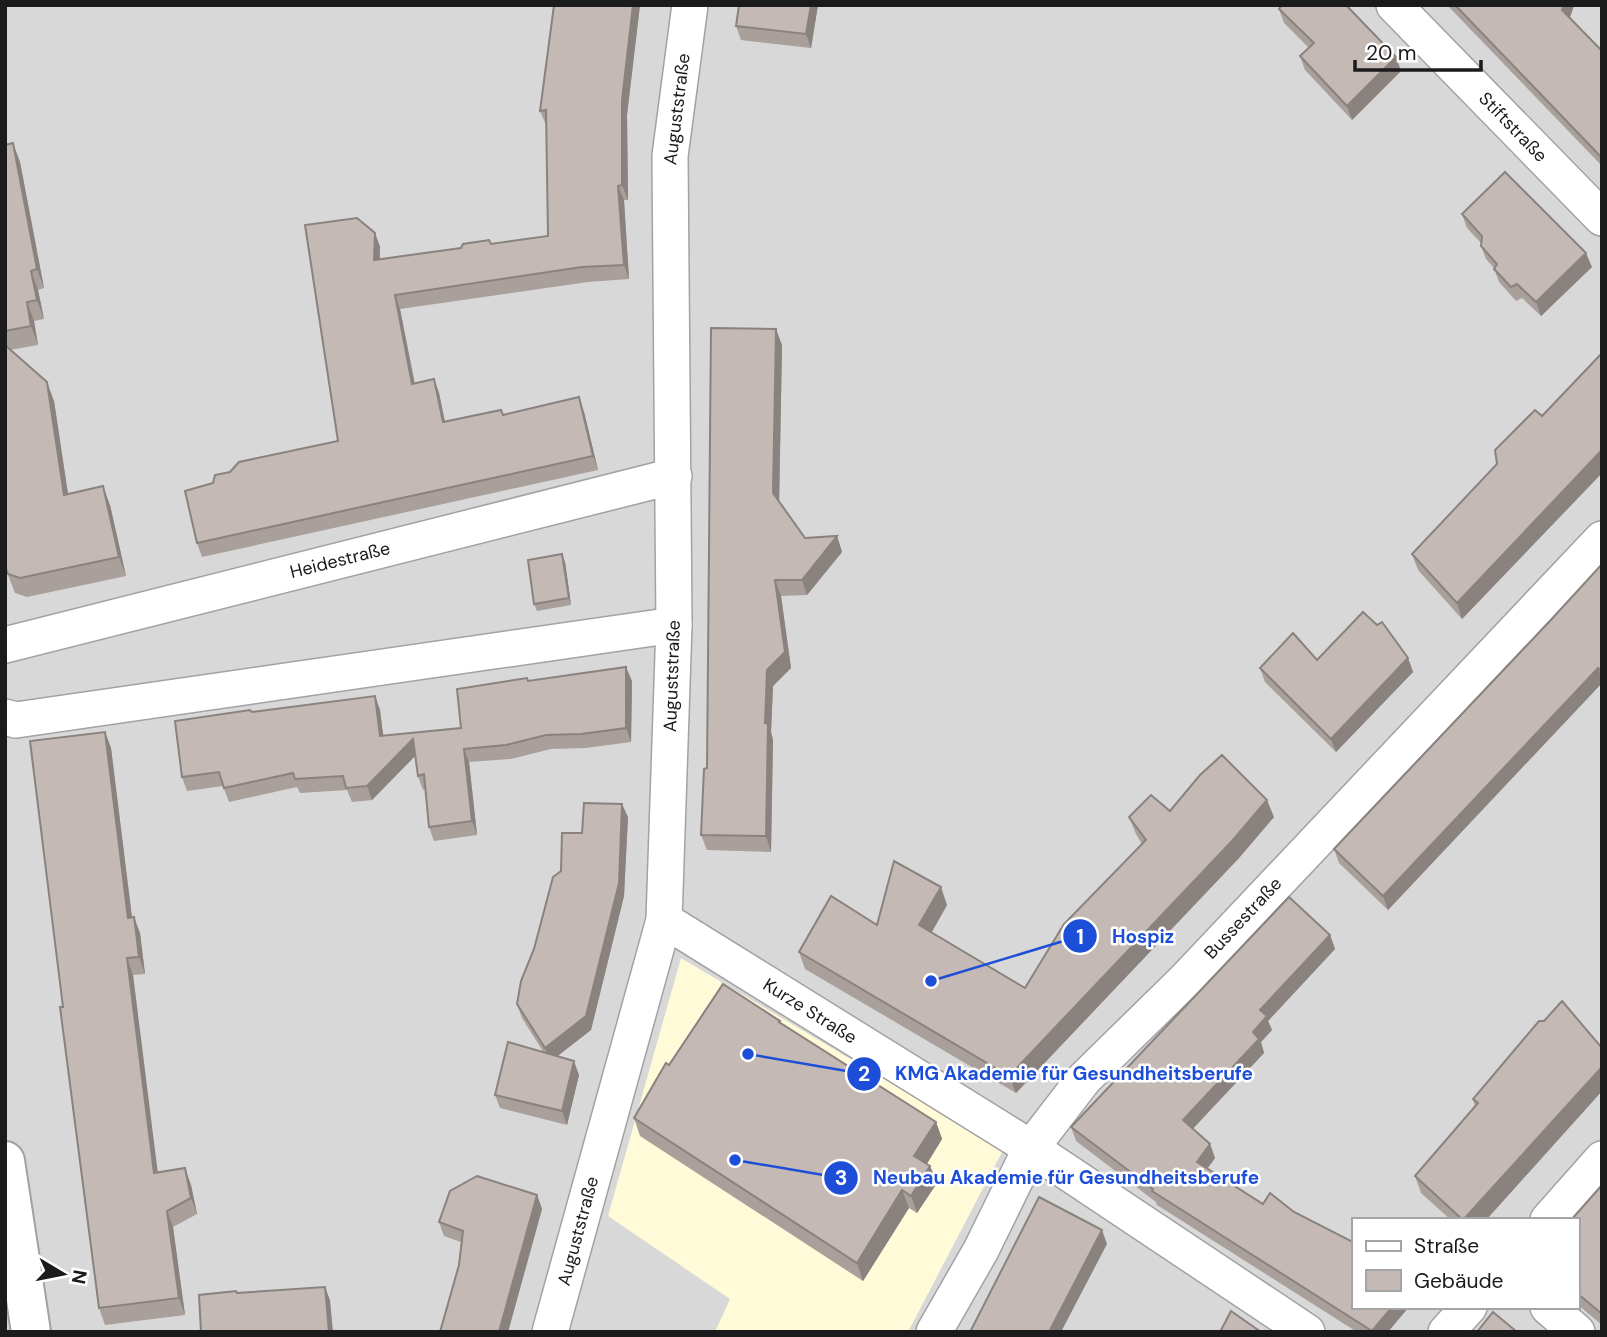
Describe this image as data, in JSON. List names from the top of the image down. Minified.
{"streets":{"street":["Auguststraße","Stiftstraße","Heidestraße","Bussestraße","Kurze Straße"]},"crossings":[["Auguststraße","Heidestraße"],["Auguststraße","Kurze Straße"],["Bussestraße","Kurze Straße"]],"places":["Hospiz","KMG Akademie für Gesundheitsberufe","Neubau Akademie für Gesundheitsberufe"],"legend":["Straße","Gebäude"],"scale_bar":"20 m","north":"right"}
